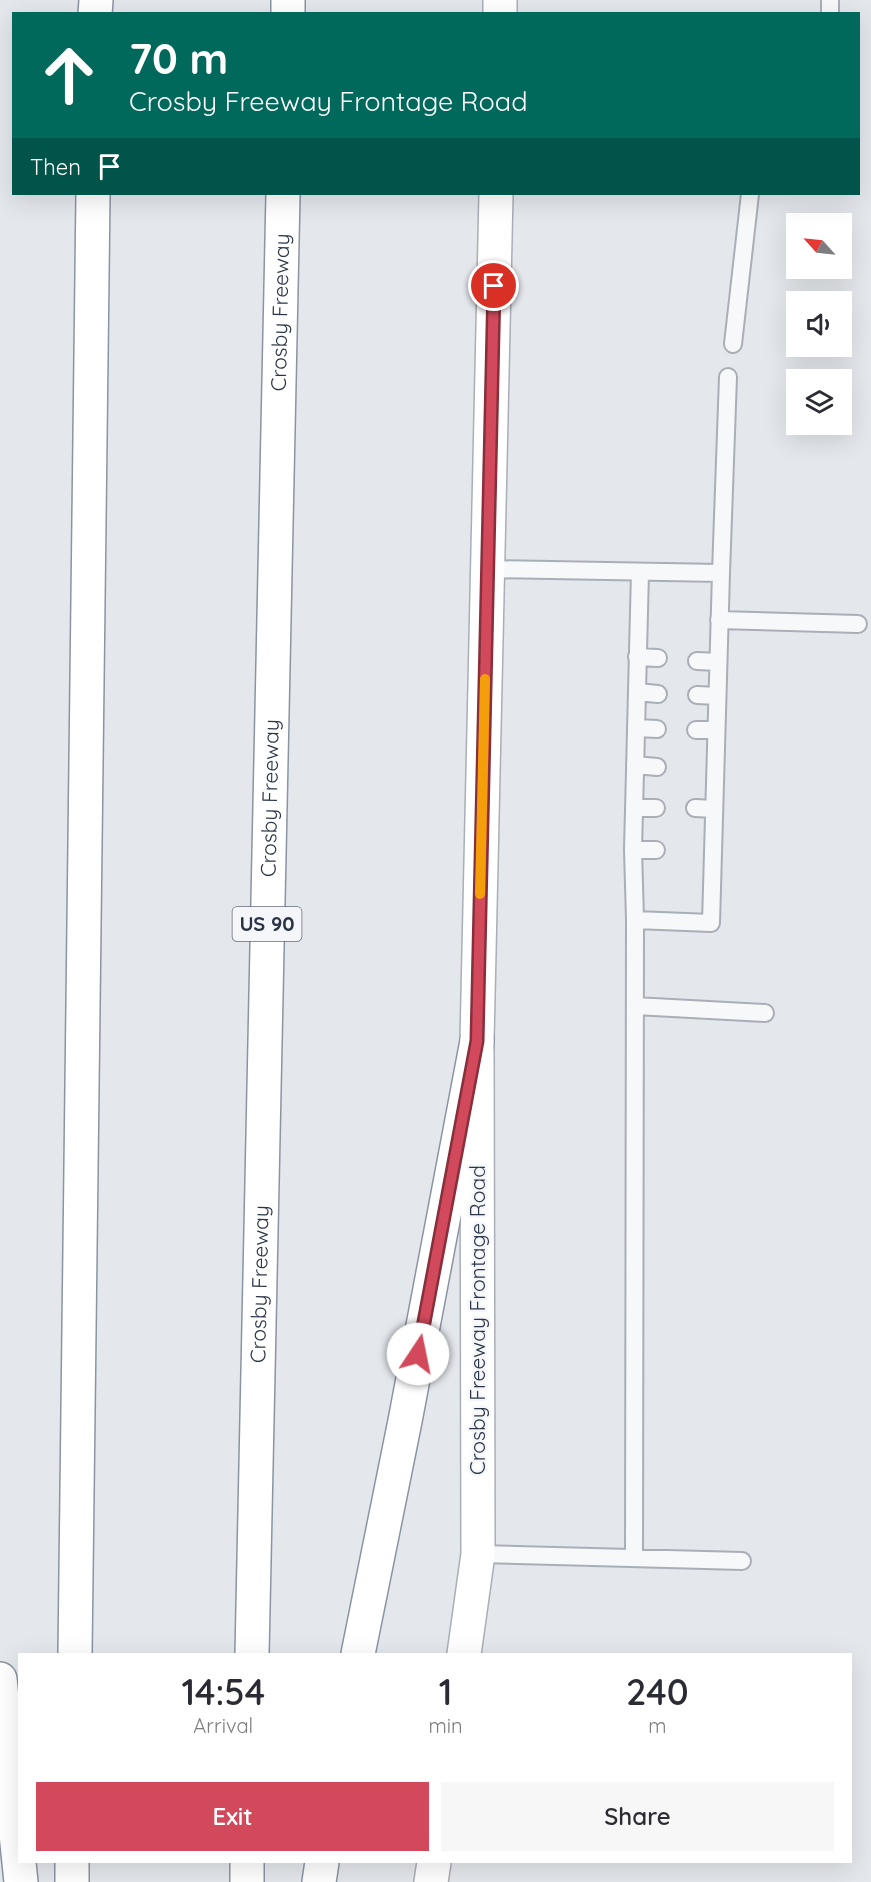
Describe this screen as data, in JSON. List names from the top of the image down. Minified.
{"streets":{"main road":["Crosby Freeway","US 90","Crosby Freeway Frontage Road"]},"north":"top left","page":{"turn":["70 m","Crosby Freeway Frontage Road"],"then":"Then","eta":["14:54","Arrival","1","min","240","m"],"buttons":["Exit","Share"]}}
